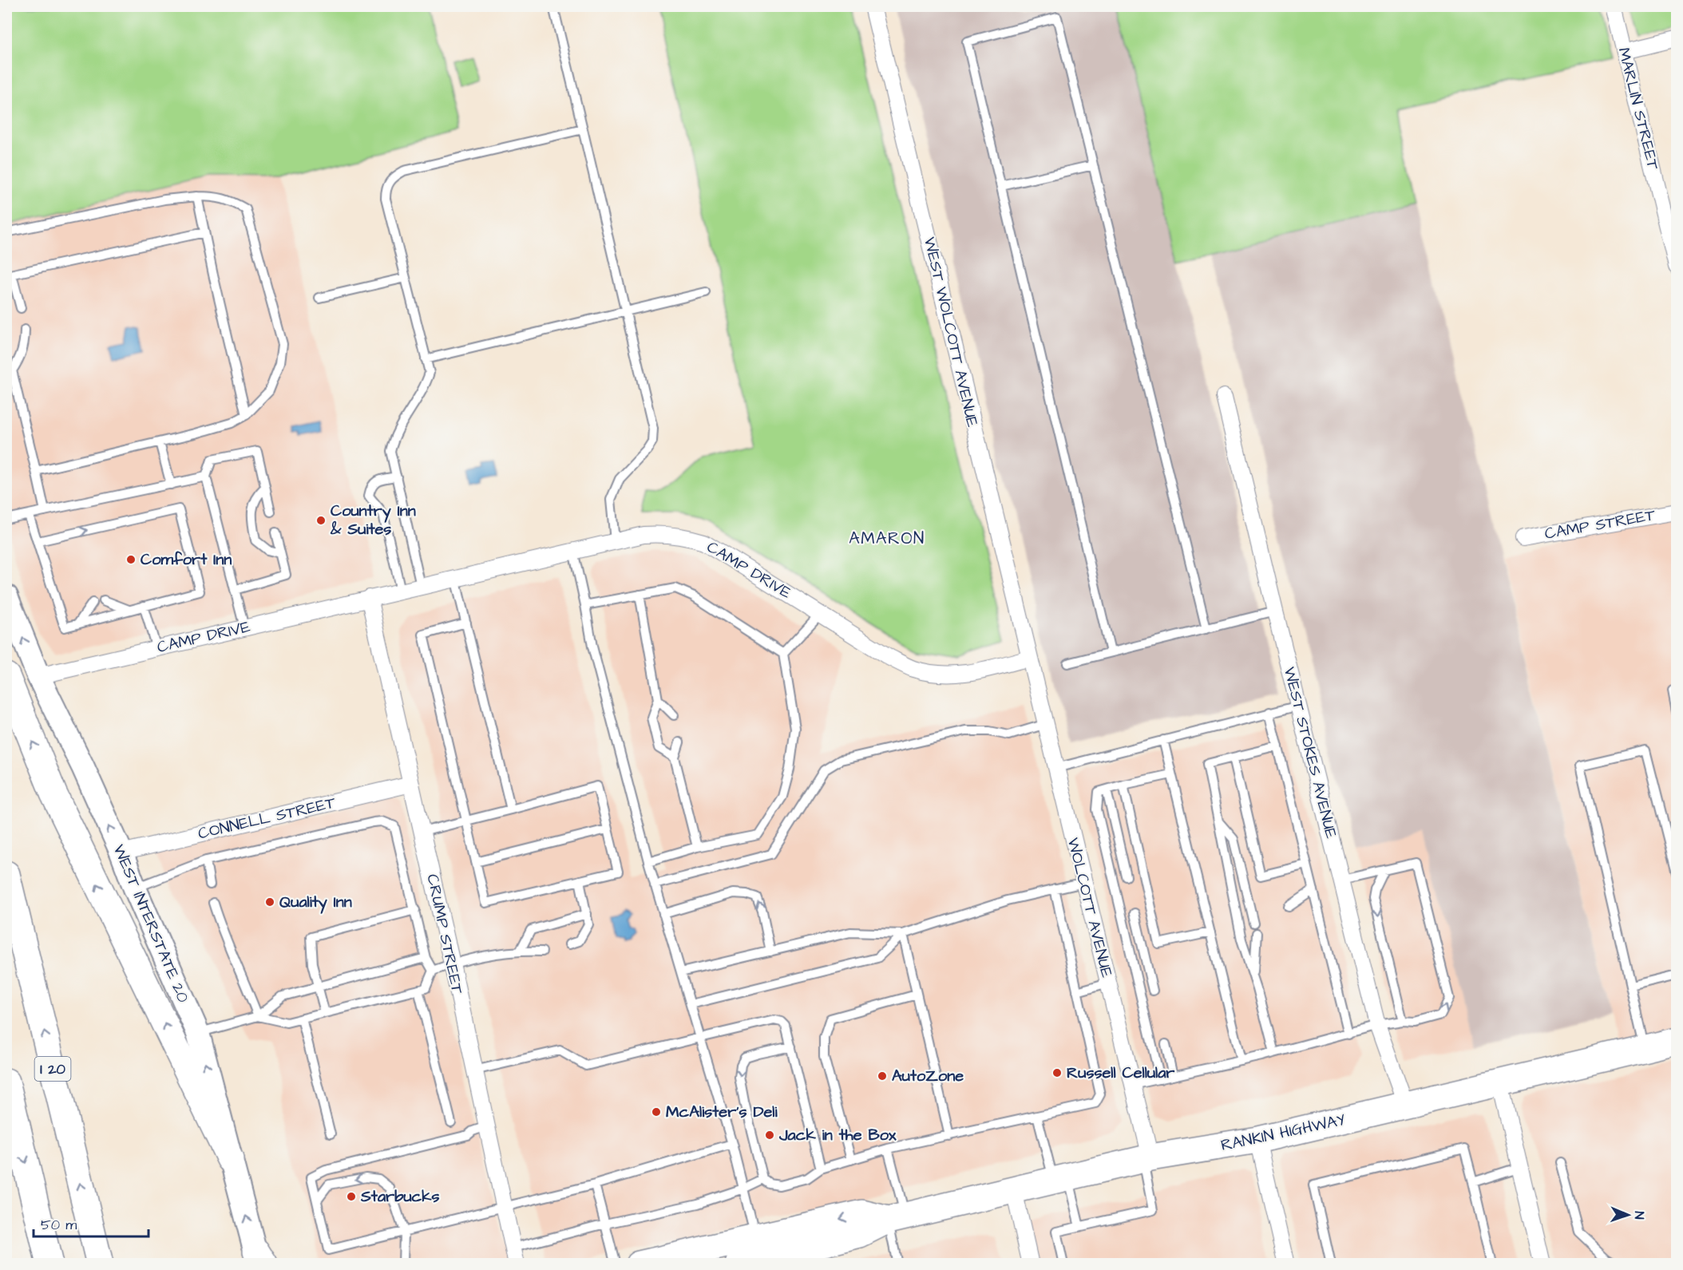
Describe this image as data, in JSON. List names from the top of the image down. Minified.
{"streets":{"highway":["I 20","RANKIN HIGHWAY"],"main road":["WEST INTERSTATE 20"],"street":["MARLIN STREET","WEST WOLCOTT AVENUE","CAMP STREET","CAMP DRIVE","WEST STOKES AVENUE","CONNELL STREET","WOLCOTT AVENUE","CRUMP STREET"]},"crossings":[["WEST WOLCOTT AVENUE","CAMP DRIVE"],["WEST WOLCOTT AVENUE","WOLCOTT AVENUE"],["CAMP DRIVE","WOLCOTT AVENUE"],["CAMP DRIVE","WEST INTERSTATE 20"],["CAMP DRIVE","CRUMP STREET"],["WEST STOKES AVENUE","RANKIN HIGHWAY"],["CONNELL STREET","WEST INTERSTATE 20"],["CONNELL STREET","CRUMP STREET"],["WOLCOTT AVENUE","RANKIN HIGHWAY"]],"one_way":["WEST INTERSTATE 20"],"districts":["AMARON"],"places":["Country Inn & Suites","Comfort Inn","Quality Inn","Russell Cellular","AutoZone","McAlister's Deli","Jack in the Box","Starbucks"],"scale_bar":"50 m","north":"right"}
